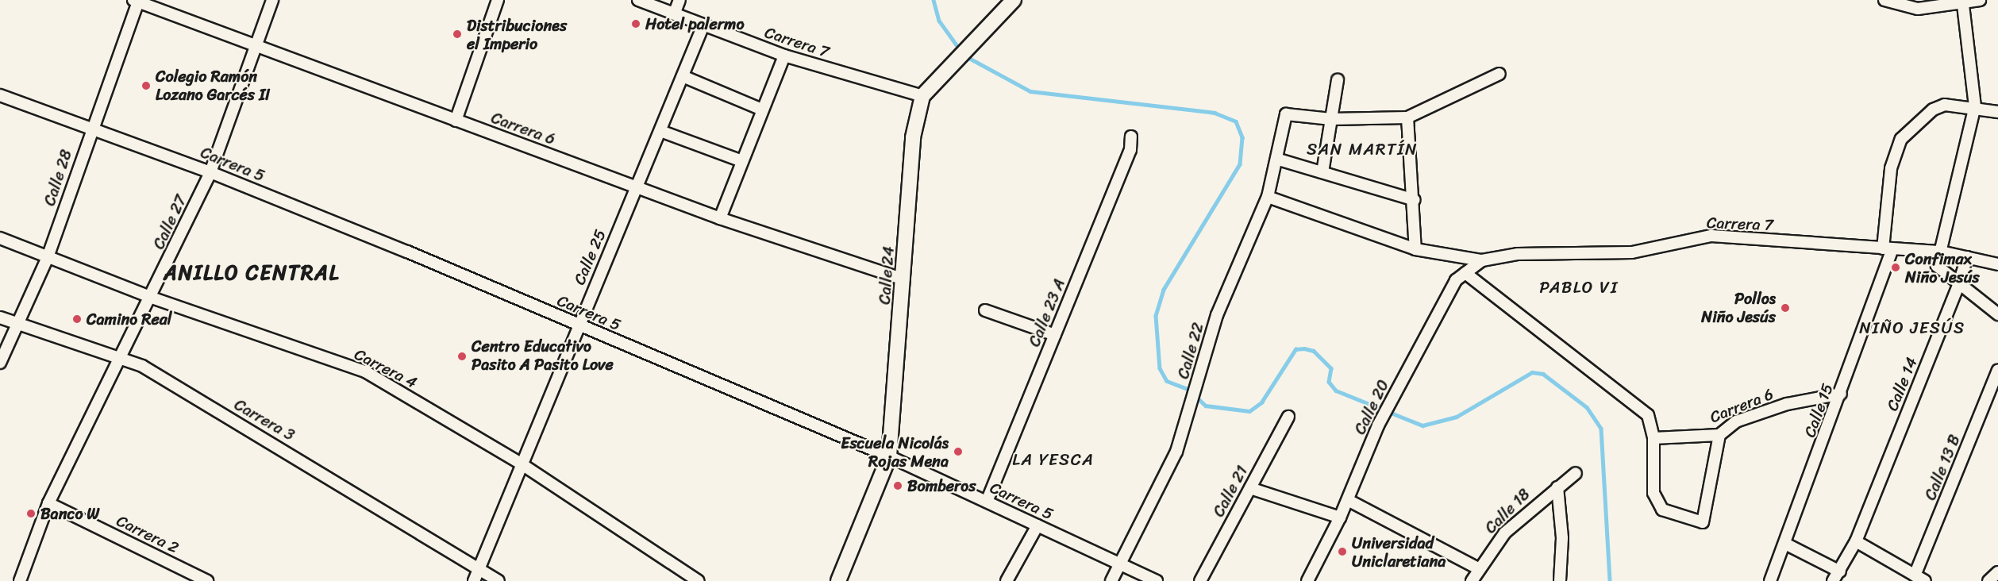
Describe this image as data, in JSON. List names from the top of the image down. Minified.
{"streets":{"street":["Carrera 7","Carrera 6","Carrera 5","Calle 28","Calle 27","Calle 25","Calle 24","Calle 23 A","Calle 22","Carrera 4","Calle 14","Calle 20","Calle 15","Carrera 3","Calle 13 B","Calle 21","Calle 18","Carrera 2"]},"crossings":[["Carrera 7","Calle 25"],["Carrera 7","Calle 24"],["Carrera 7","Calle 14"],["Carrera 7","Calle 20"],["Carrera 7","Calle 15"],["Carrera 6","Calle 28"],["Carrera 6","Calle 27"],["Carrera 6","Calle 25"],["Carrera 6","Calle 24"],["Carrera 6","Calle 15"],["Carrera 5","Calle 28"],["Carrera 5","Calle 27"],["Carrera 5","Calle 25"],["Carrera 5","Calle 24"],["Carrera 5","Calle 23 A"],["Carrera 5","Calle 22"],["Calle 28","Carrera 4"],["Calle 28","Carrera 3"],["Calle 27","Carrera 4"],["Calle 27","Carrera 3"],["Calle 27","Carrera 2"],["Calle 25","Carrera 4"],["Calle 25","Carrera 3"]],"districts":["SAN MARTÍN","ANILLO CENTRAL","PABLO VI","NIÑO JESÚS","LA YESCA"],"places":["Hotel palermo","Distribuciones el Imperio","Colegio Ramón Lozano Garcés II","Confimax Niño Jesús","Pollos Niño Jesús","Camino Real","Centro Educativo Pasito A Pasito Love","Escuela Nicolás Rojas Mena","Bomberos","Banco W","Universidad Uniclaretiana"]}
